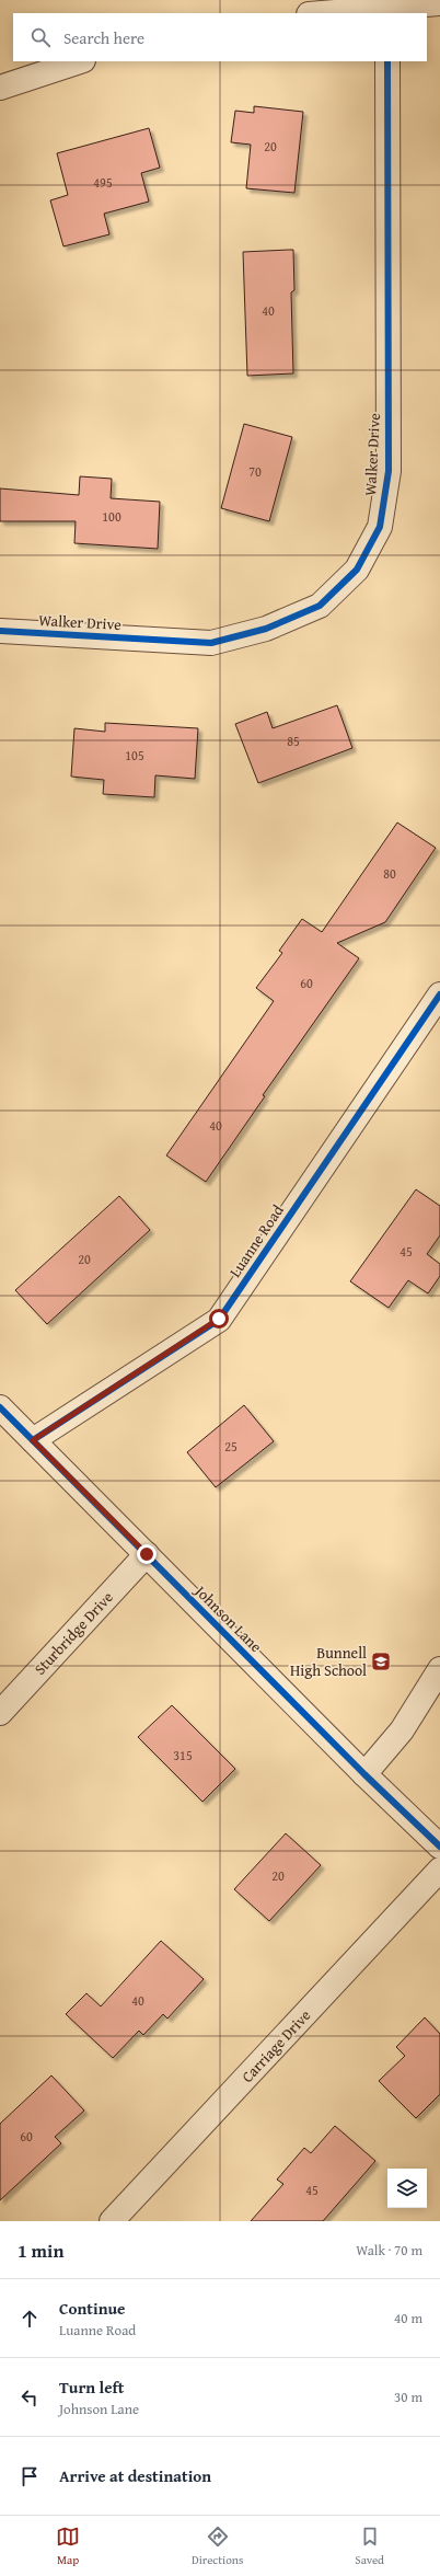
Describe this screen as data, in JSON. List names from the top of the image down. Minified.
{"streets":{"street":["Walker Drive","Luanne Road","Johnson Lane","Sturbridge Drive","Carriage Drive"]},"crossings":[["Luanne Road","Johnson Lane"],["Johnson Lane","Sturbridge Drive"]],"places":{"school or university":["Bunnell High School"]},"house_numbers":["20","495","40","70","100","85","105","80","60","40","45","20","25","315","20","40","60","45"],"page":{"search":"Search here","heading":["1 min","Walk · 70 m"],"list":[["Continue","Luanne Road","40 m"],["Turn left","Johnson Lane","30 m"],"Arrive at destination"],"nav":["Map","Directions","Saved"]}}
